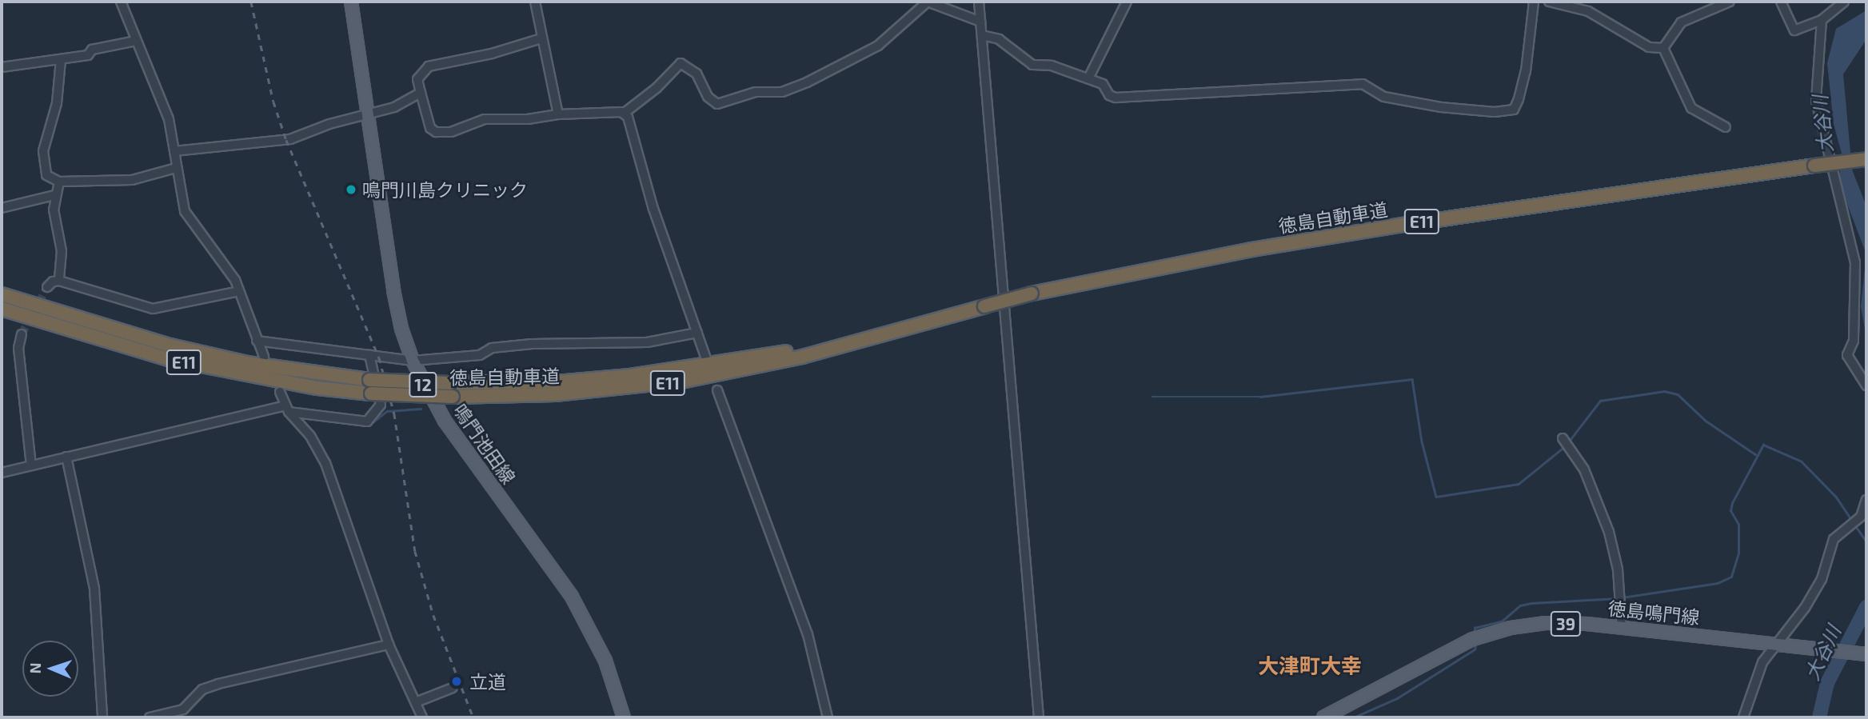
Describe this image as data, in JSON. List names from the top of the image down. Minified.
{"streets":{"highway":["徳島自動車道","E11"],"main road":["12","鳴門池田線","徳島鳴門線","39"]},"districts":["大津町大幸"],"water":["大谷川"],"places":["鳴門川島クリニック","立道"],"north":"left"}
